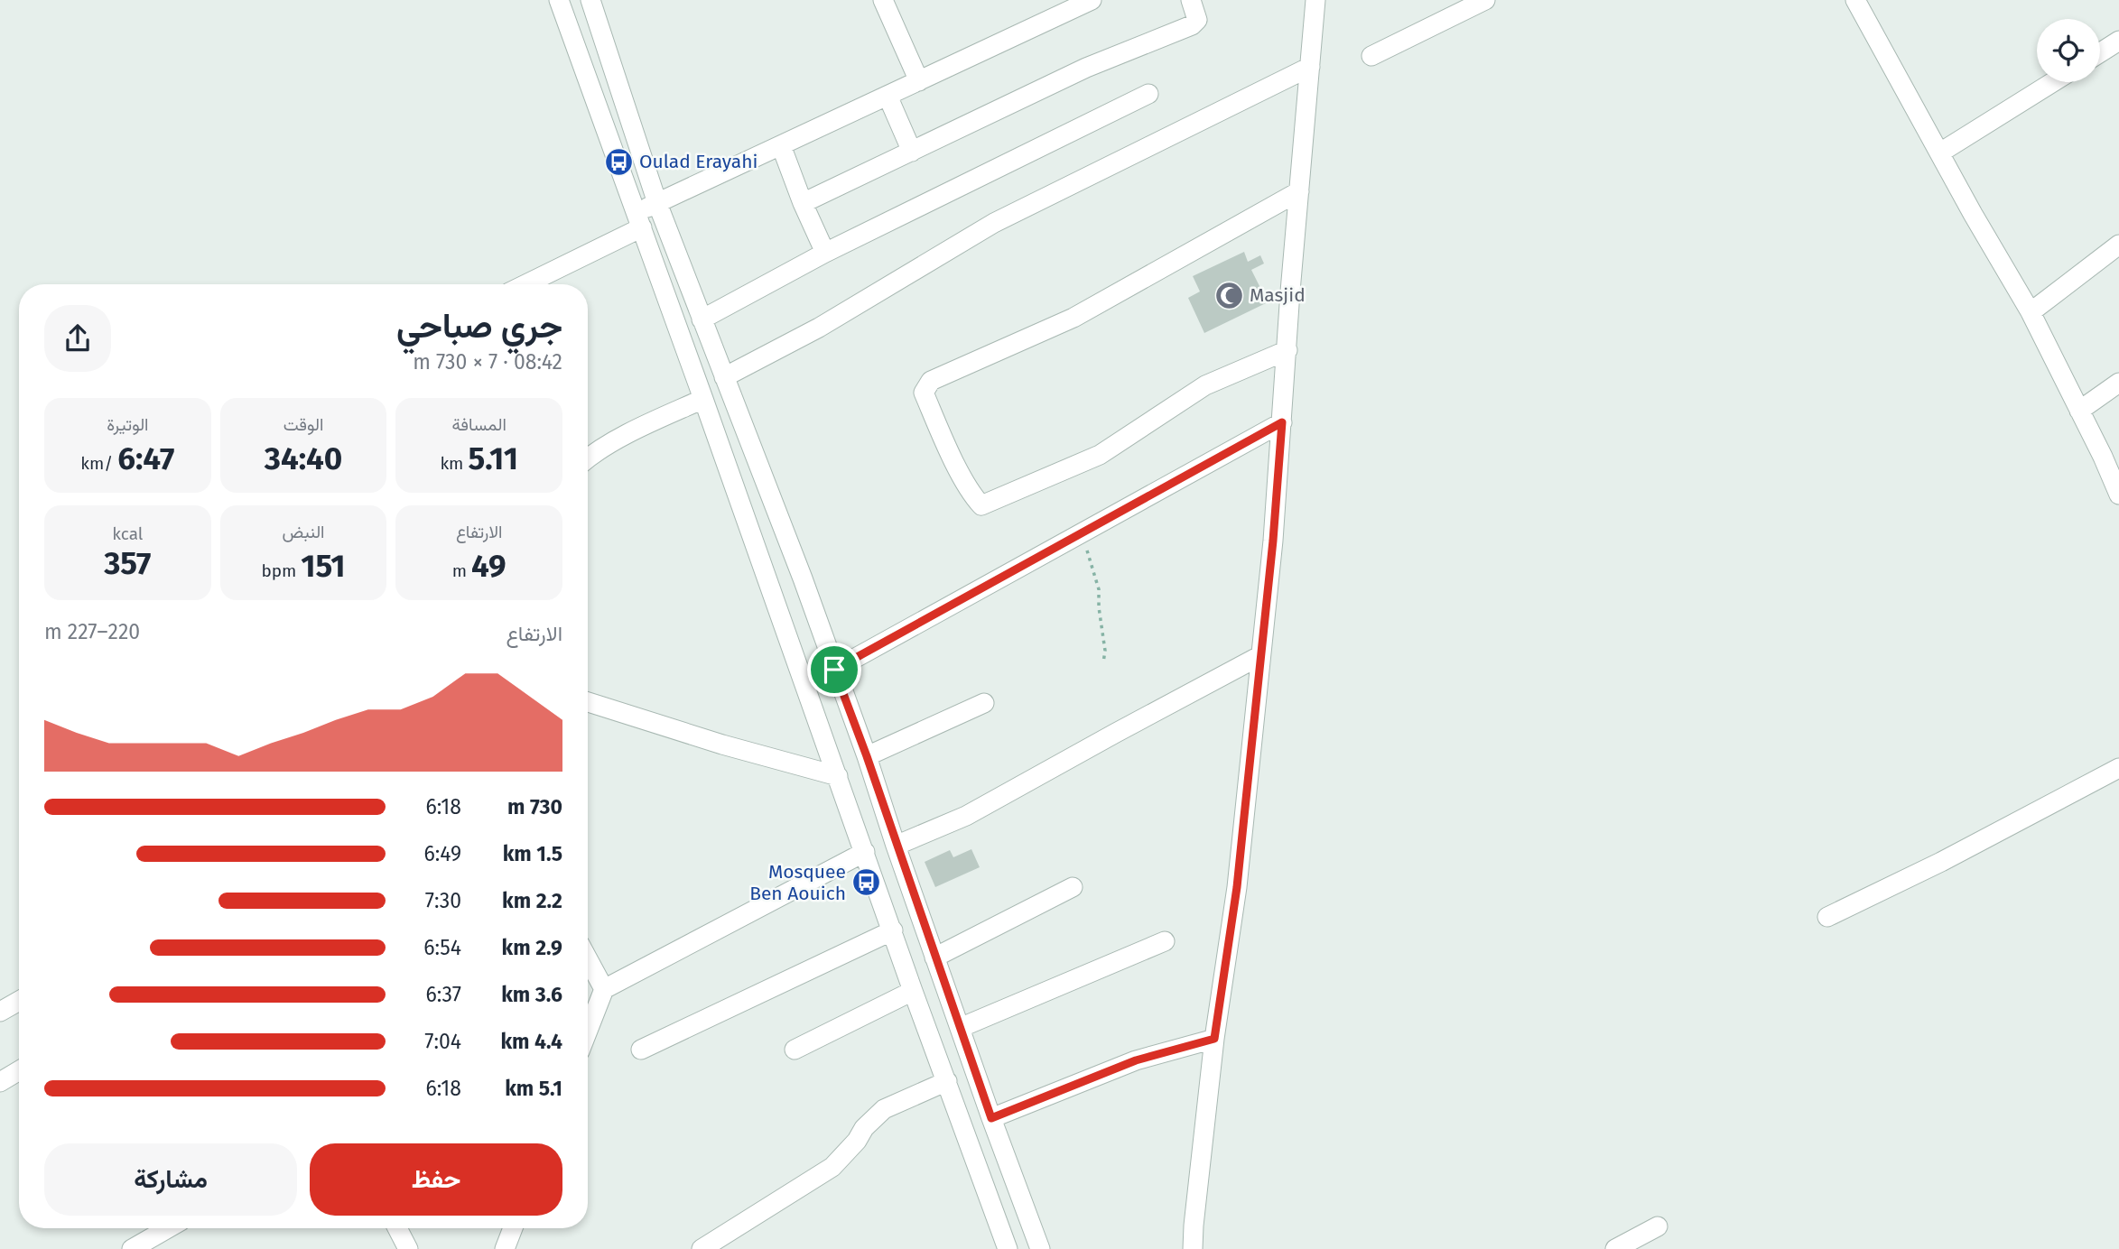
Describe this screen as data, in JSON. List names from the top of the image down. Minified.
{"places":{"bus stop":["Oulad Erayahi","Mosquee Ben Aouich"],"mosque":["Masjid"]},"page":{"heading":["جري صباحي","08:42 · 7 × 730 m"],"stats":[["المسافة","5.11 km"],["الوقت","34:40"],["الوتيرة","6:47 /km"],["الارتفاع","49 m"],["النبض","151 bpm"],["kcal","357"]],"chart":["الارتفاع","220–227 m"],"list":[{"name":"730 m","note":"6:18"},{"name":"1.5 km","note":"6:49"},{"name":"2.2 km","note":"7:30"},{"name":"2.9 km","note":"6:54"},{"name":"3.6 km","note":"6:37"},{"name":"4.4 km","note":"7:04"},{"name":"5.1 km","note":"6:18"}],"buttons":["حفظ","مشاركة"]}}
